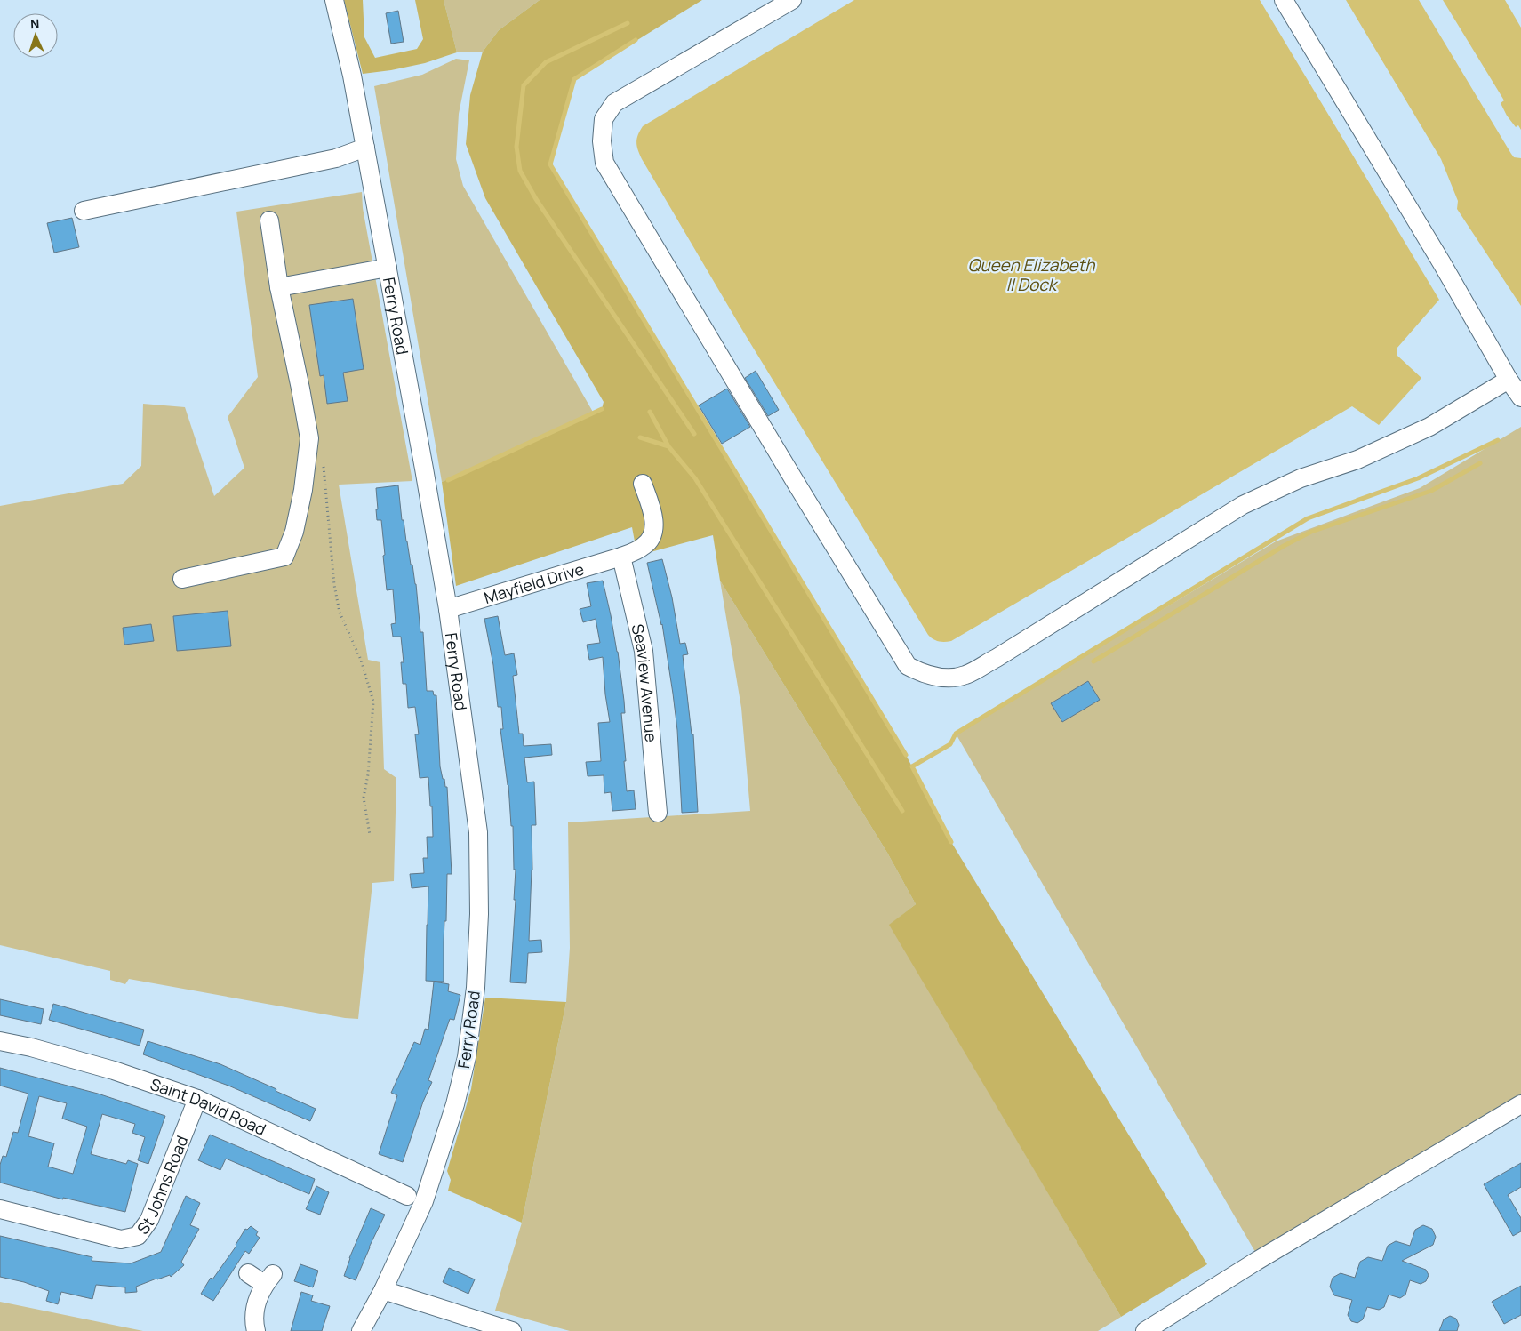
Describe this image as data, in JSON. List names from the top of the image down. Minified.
{"streets":{"street":["Ferry Road","Mayfield Drive","Seaview Avenue","Saint David Road","St Johns Road"]},"crossings":[["Ferry Road","Mayfield Drive"],["Mayfield Drive","Seaview Avenue"],["Saint David Road","St Johns Road"]],"water":["Queen Elizabeth II Dock"],"north":"top"}
